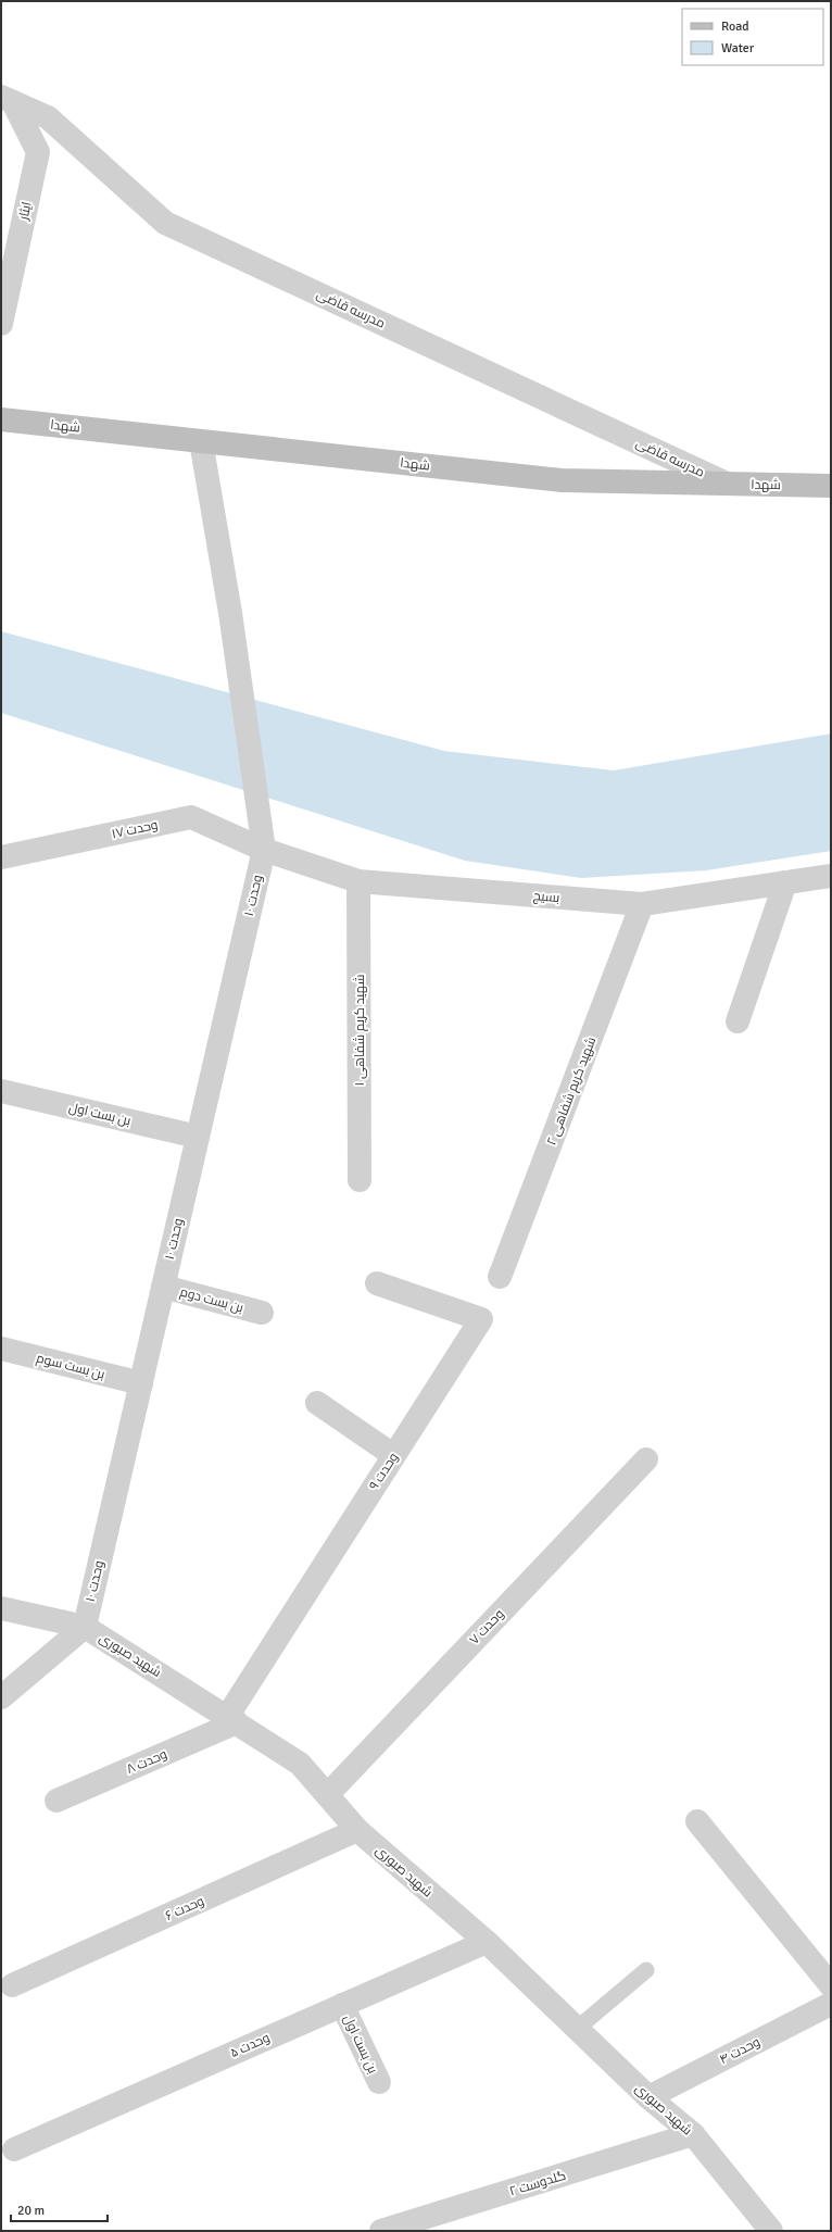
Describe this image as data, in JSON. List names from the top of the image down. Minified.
{"streets":{"street":["ایثار","مدرسه قاضی","شهدا","وحدت ۱۷","وحدت ۱۰","بسیج","شهید کریم شفاهی ۱","شهید کریم شفاهی ۲","بن بست اول","بن بست دوم","بن بست سوم","وحدت ۹","وحدت ۷","شهید صبوری","وحدت ۸","وحدت ۶","وحدت ۵","وحدت ۴","گلدوست ۲"]},"crossings":[["ایثار","مدرسه قاضی"],["مدرسه قاضی","شهدا"],["وحدت ۱۷","وحدت ۱۰"],["وحدت ۱۷","بسیج"],["وحدت ۱۰","بسیج"],["وحدت ۱۰","بن بست اول"],["وحدت ۱۰","بن بست دوم"],["وحدت ۱۰","بن بست سوم"],["وحدت ۱۰","شهید صبوری"],["بسیج","شهید کریم شفاهی ۱"],["بسیج","شهید کریم شفاهی ۲"],["بن بست اول","وحدت ۵"],["وحدت ۹","شهید صبوری"],["وحدت ۹","وحدت ۸"],["وحدت ۷","شهید صبوری"],["شهید صبوری","وحدت ۸"],["شهید صبوری","وحدت ۶"],["شهید صبوری","وحدت ۵"],["شهید صبوری","وحدت ۴"],["شهید صبوری","گلدوست ۲"]],"legend":["Road","Water"],"scale_bar":"20 m"}
